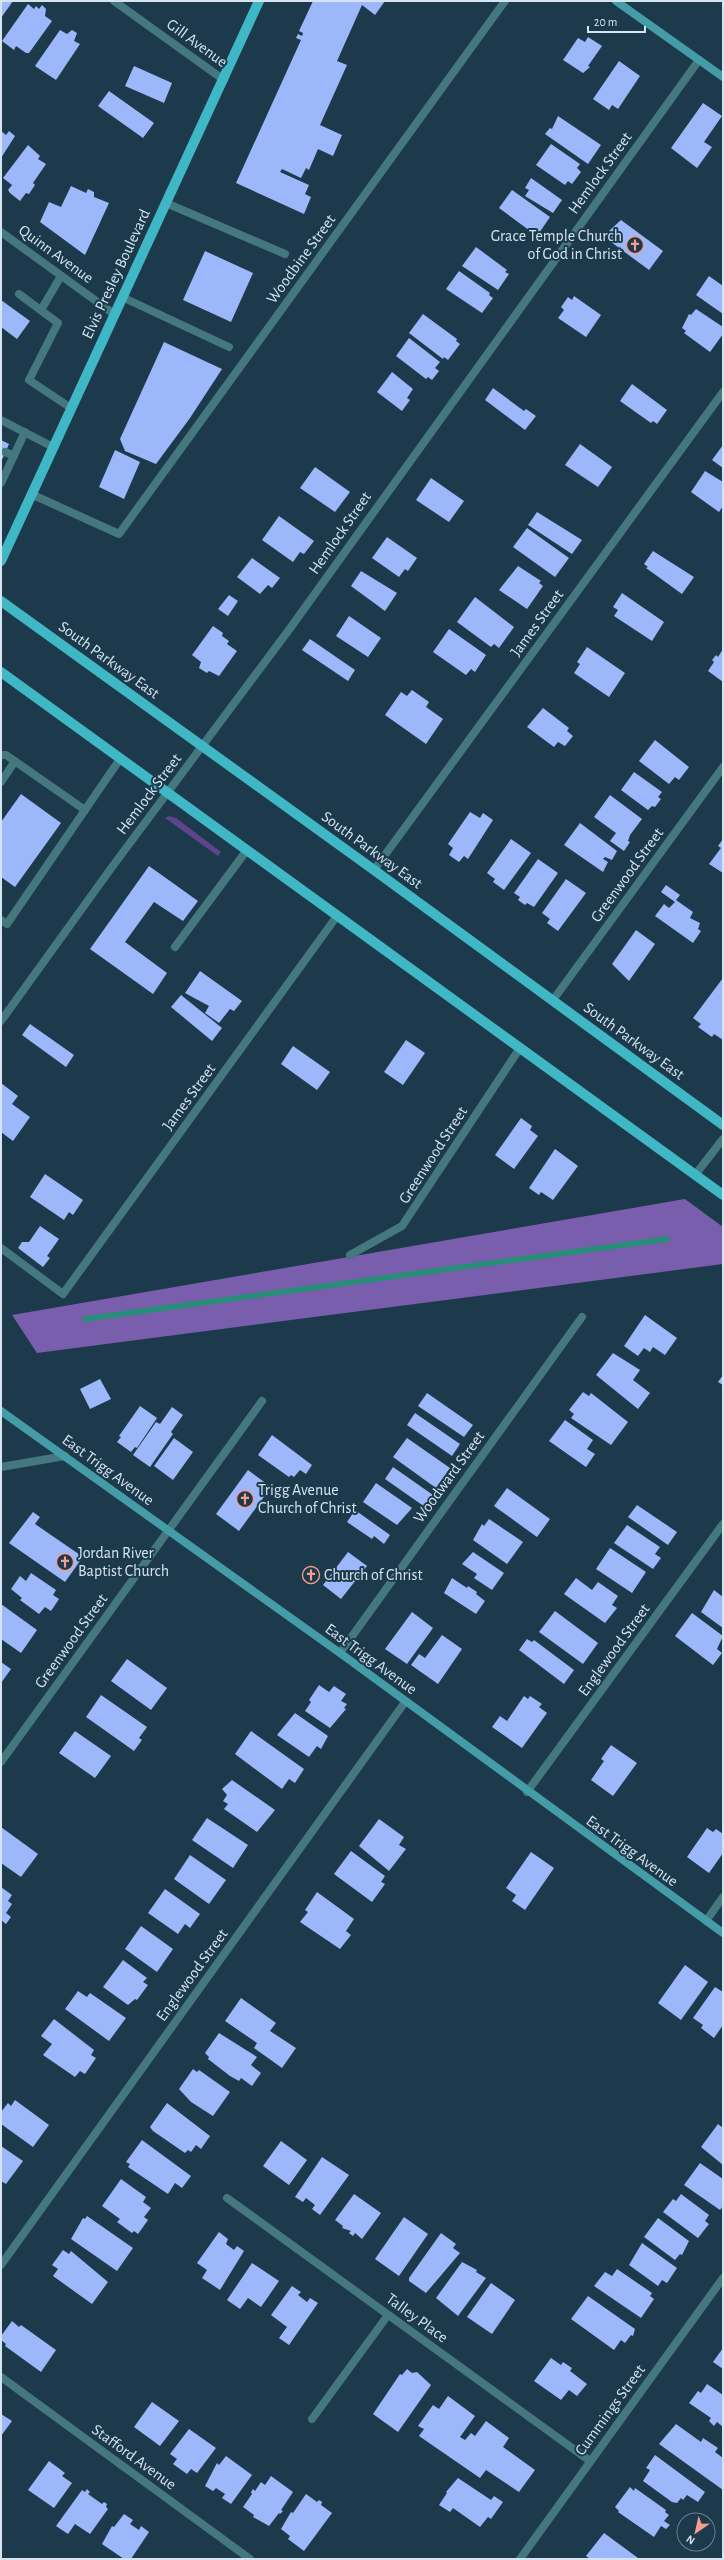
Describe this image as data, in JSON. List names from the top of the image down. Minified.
{"streets":{"main road":["Elvis Presley Boulevard","South Parkway East"],"street":["Gill Avenue","Hemlock Street","Quinn Avenue","Woodbine Street","James Street","Greenwood Street","East Trigg Avenue","Woodward Street","Englewood Street","Talley Place","Cummings Street","Stafford Avenue"]},"crossings":[["Gill Avenue","Elvis Presley Boulevard"],["Hemlock Street","South Parkway East"],["Quinn Avenue","Elvis Presley Boulevard"],["Woodbine Street","Elvis Presley Boulevard"],["James Street","South Parkway East"],["South Parkway East","Greenwood Street"],["Greenwood Street","East Trigg Avenue"],["East Trigg Avenue","Woodward Street"],["East Trigg Avenue","Englewood Street"],["Talley Place","Cummings Street"]],"places":{"church":["Grace Temple Church of God in Christ","Trigg Avenue Church of Christ","Jordan River Baptist Church","Church of Christ"]},"scale_bar":"20 m","north":"bottom left"}
